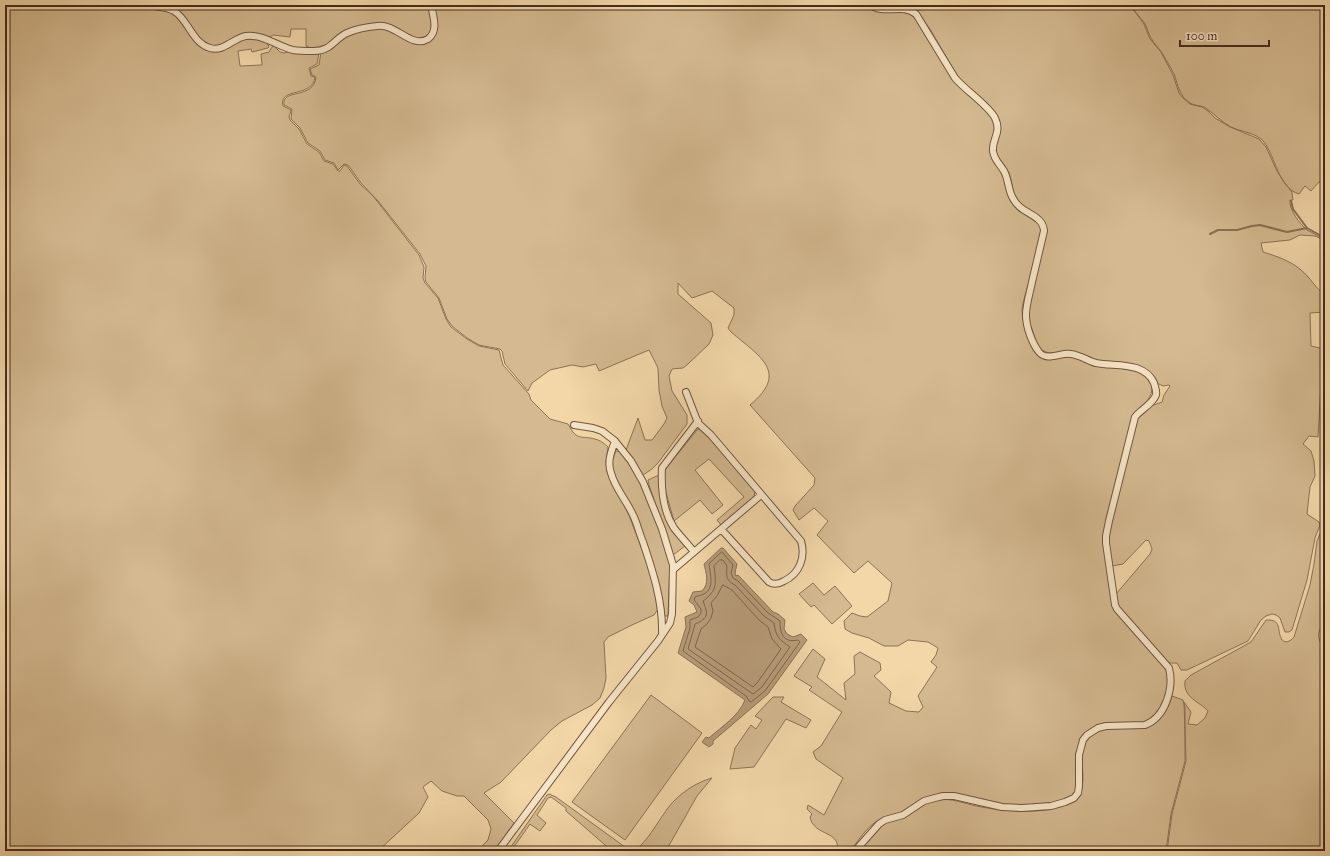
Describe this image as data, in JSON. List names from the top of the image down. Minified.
{"scale_bar":"100 m"}
